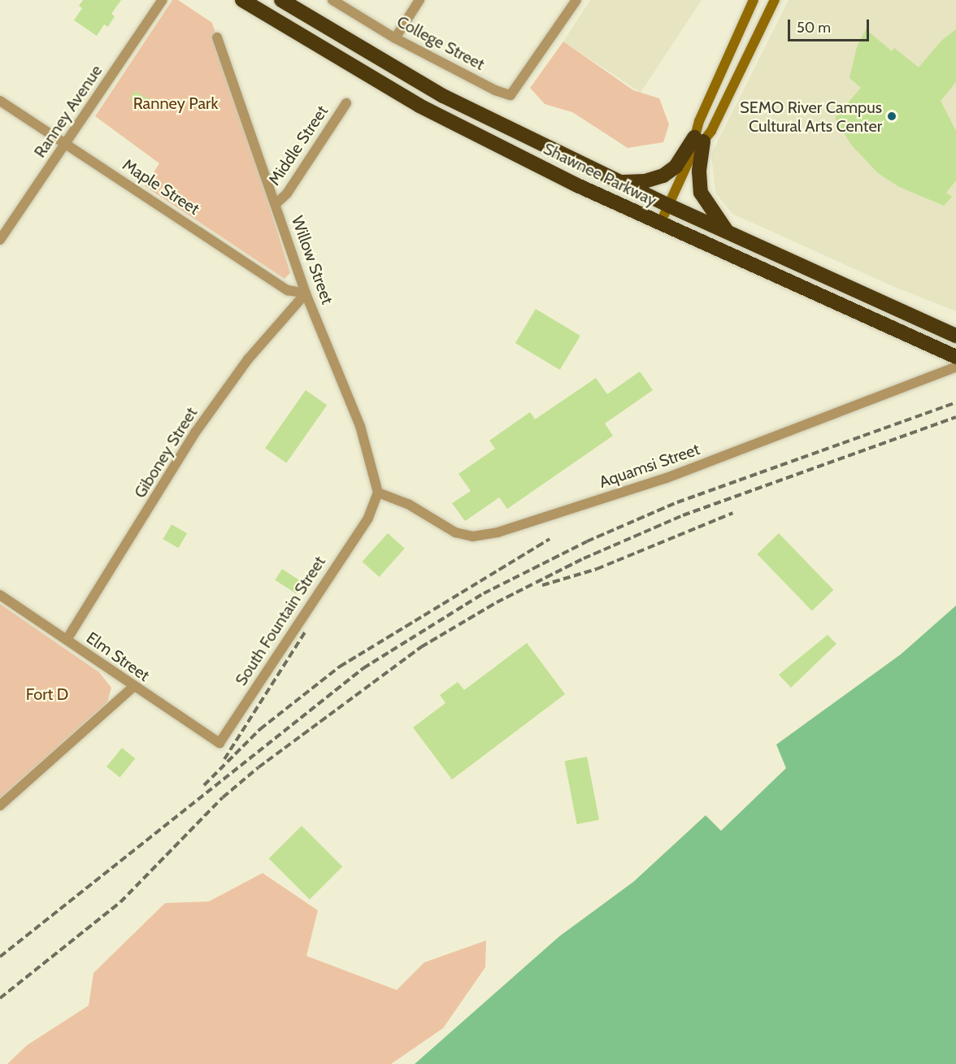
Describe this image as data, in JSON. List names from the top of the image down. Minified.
{"streets":{"highway":["Shawnee Parkway"],"street":["College Street","Ranney Avenue","Middle Street","Maple Street","Willow Street","Giboney Street","Aquamsi Street","South Fountain Street","Elm Street"]},"crossings":[["Ranney Avenue","Maple Street"],["Middle Street","Willow Street"],["Maple Street","Willow Street"],["Maple Street","Giboney Street"],["Willow Street","Giboney Street"],["Willow Street","Aquamsi Street"],["Willow Street","South Fountain Street"],["Giboney Street","Elm Street"],["Aquamsi Street","South Fountain Street"],["South Fountain Street","Elm Street"]],"parks":["Ranney Park","Fort D"],"places":["SEMO River Campus Cultural Arts Center"],"scale_bar":"50 m"}
